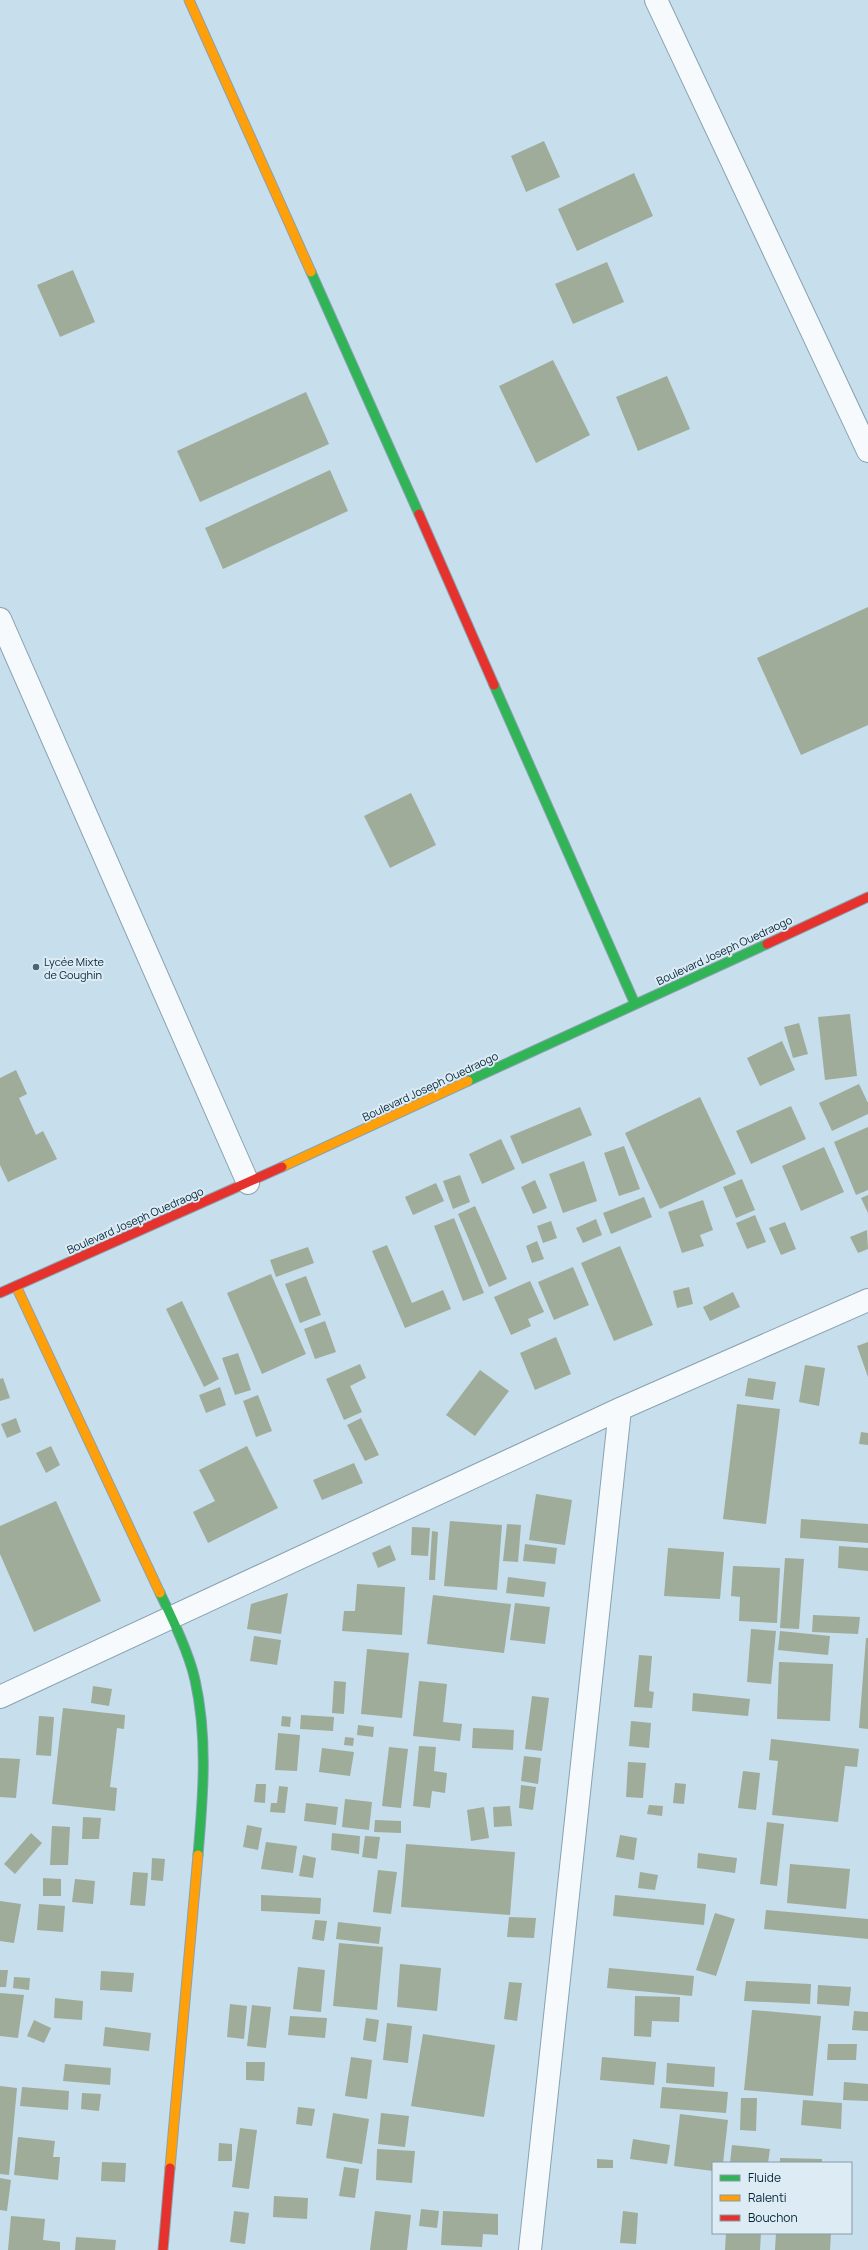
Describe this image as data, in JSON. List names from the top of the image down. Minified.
{"streets":{"street":["Boulevard Joseph Ouedraogo"]},"places":["Lycée Mixte de Goughin"],"legend":["Fluide","Ralenti","Bouchon"]}
